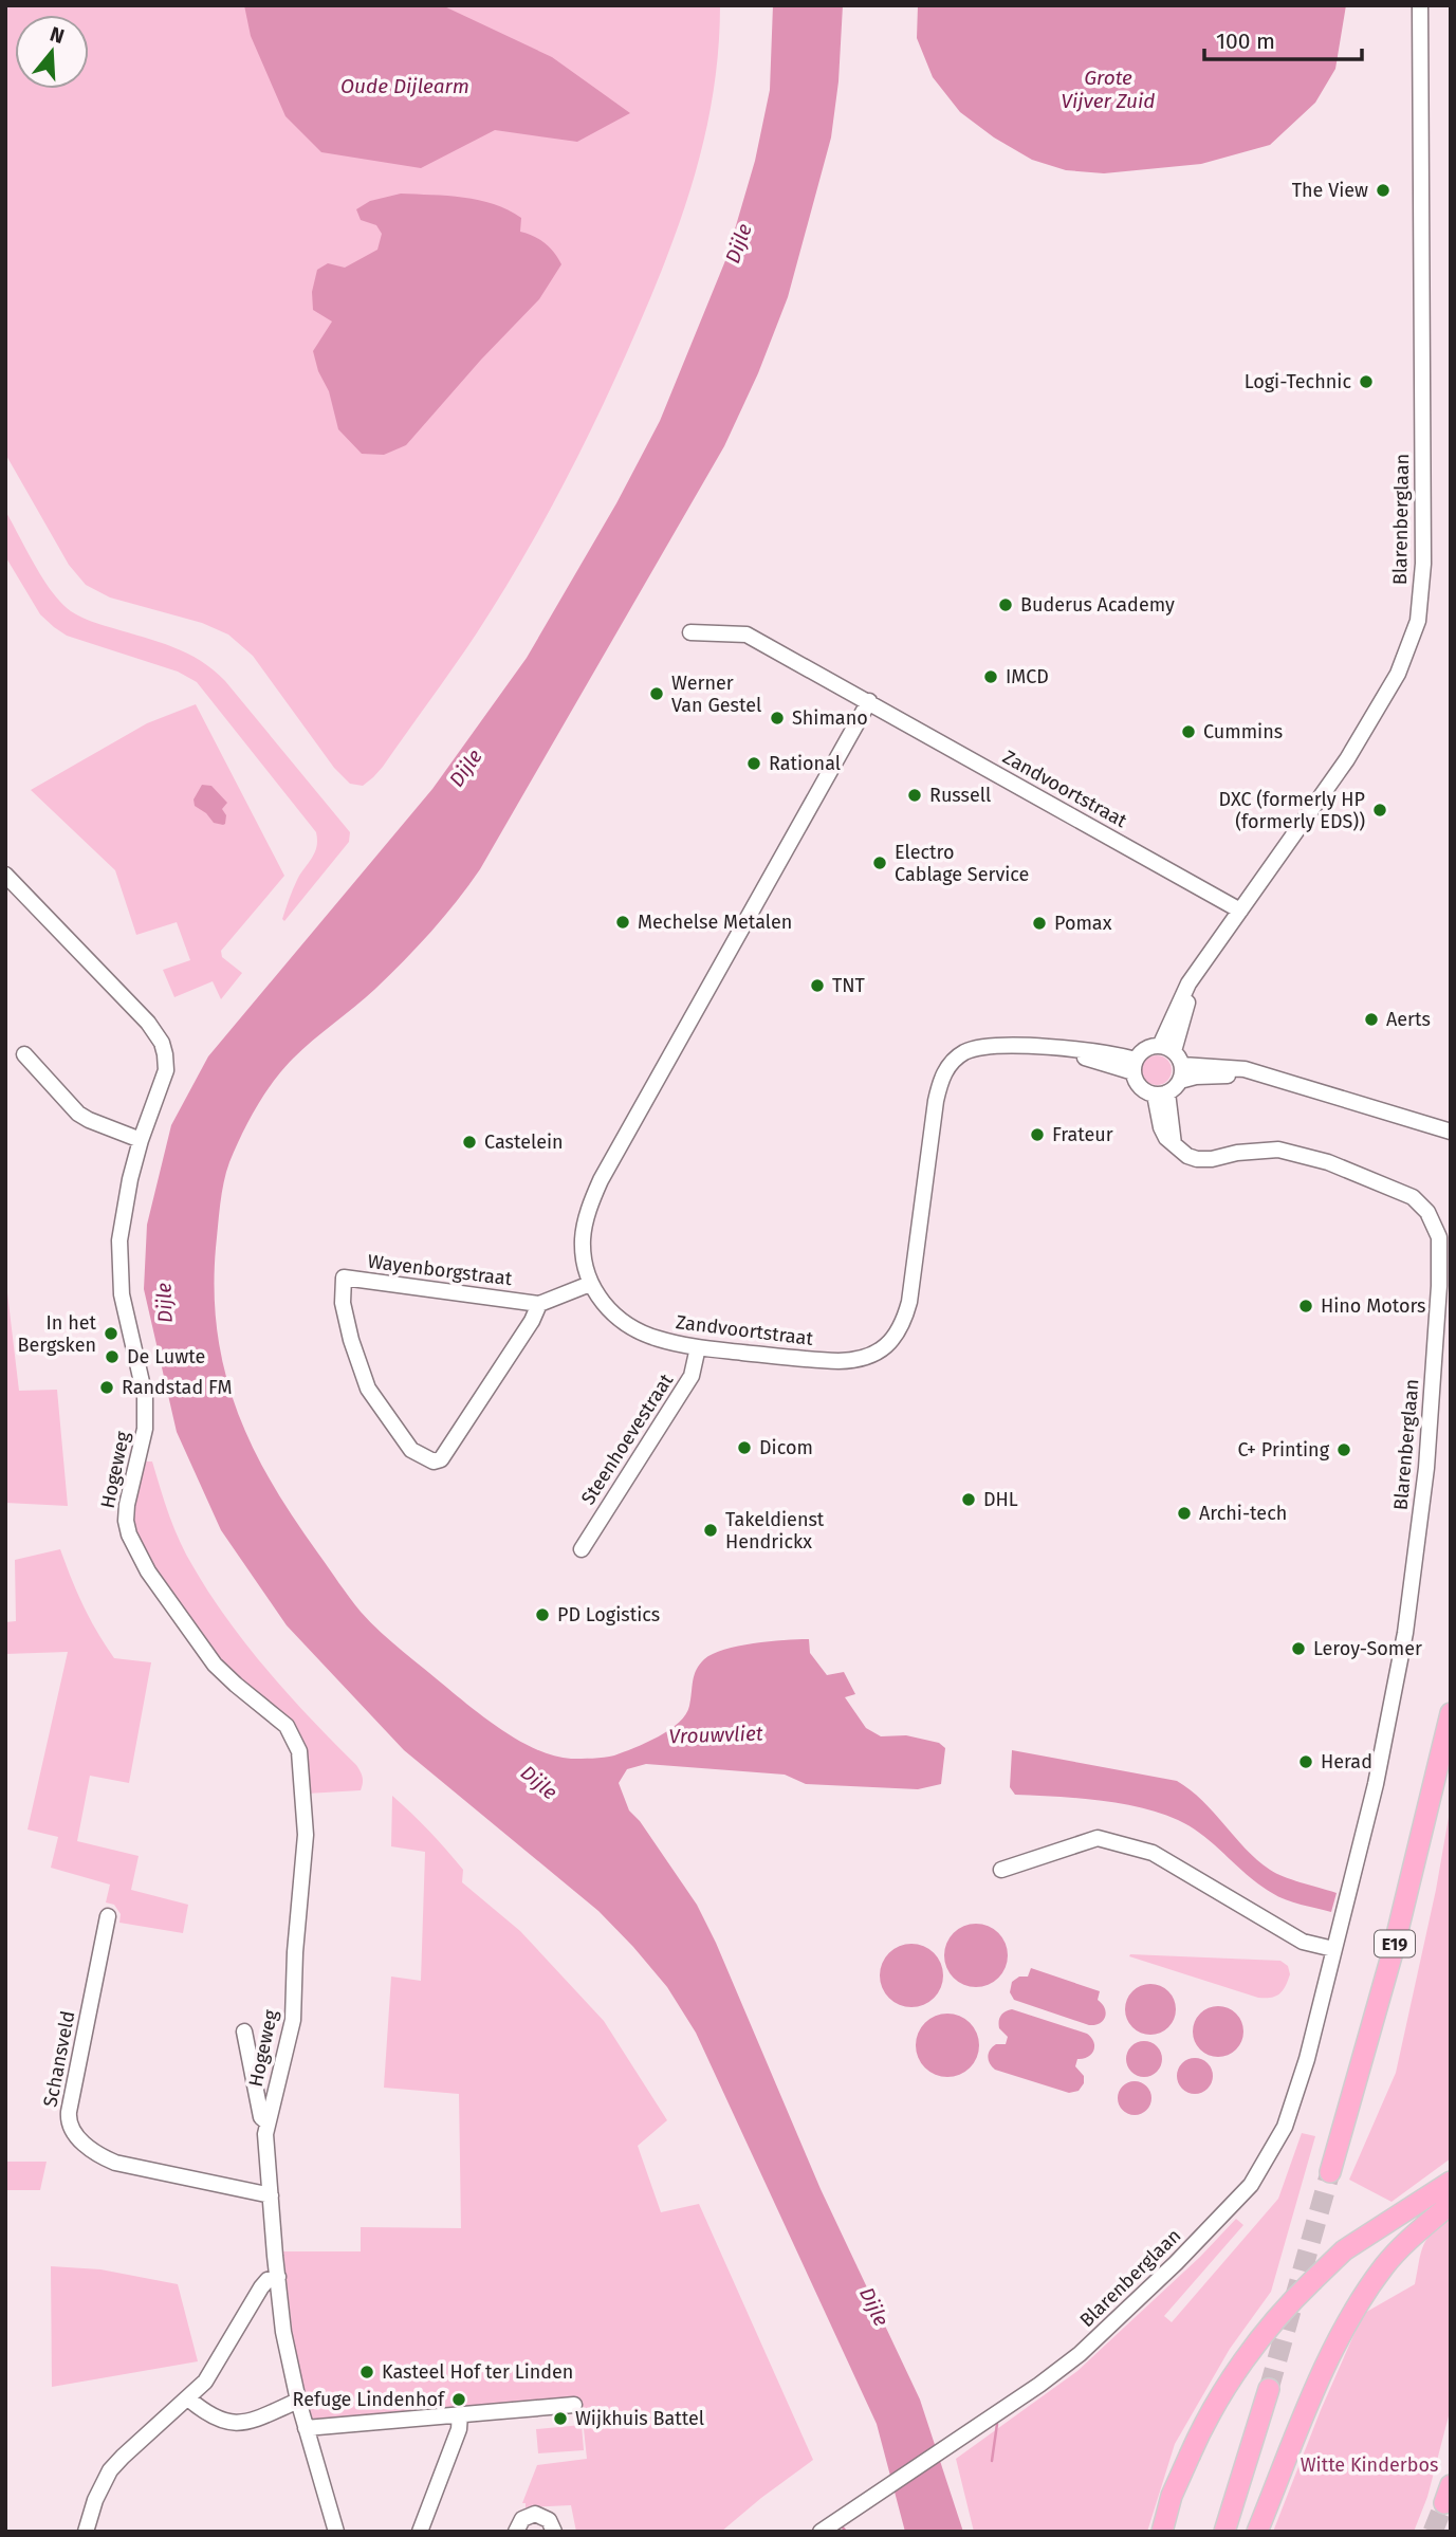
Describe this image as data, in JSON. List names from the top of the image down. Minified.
{"streets":{"highway":["E19"],"street":["Blarenberglaan","Zandvoortstraat","Wayenborgstraat","Steenhoevestraat","Hogeweg","Schansveld"]},"crossings":[["Blarenberglaan","Zandvoortstraat"],["Zandvoortstraat","Wayenborgstraat"],["Zandvoortstraat","Steenhoevestraat"],["Hogeweg","Schansveld"]],"water":["Grote Vijver Zuid","Oude Dijlearm","Dijle","Vrouwvliet"],"parks":["Witte Kinderbos"],"places":["The View","Logi-Technic","Buderus Academy","IMCD","Werner Van Gestel","Shimano","Cummins","Rational","Russell","DXC (formerly HP (formerly EDS))","Electro Cablage Service","Mechelse Metalen","Pomax","TNT","Aerts","Frateur","Castelein","Hino Motors","In het Bergsken","De Luwte","Randstad FM","Dicom","C+ Printing","DHL","Archi-tech","Takeldienst Hendrickx","PD Logistics","Leroy-Somer","Herad","Kasteel Hof ter Linden","Refuge Lindenhof","Wijkhuis Battel"],"scale_bar":"100 m","north":"top"}
